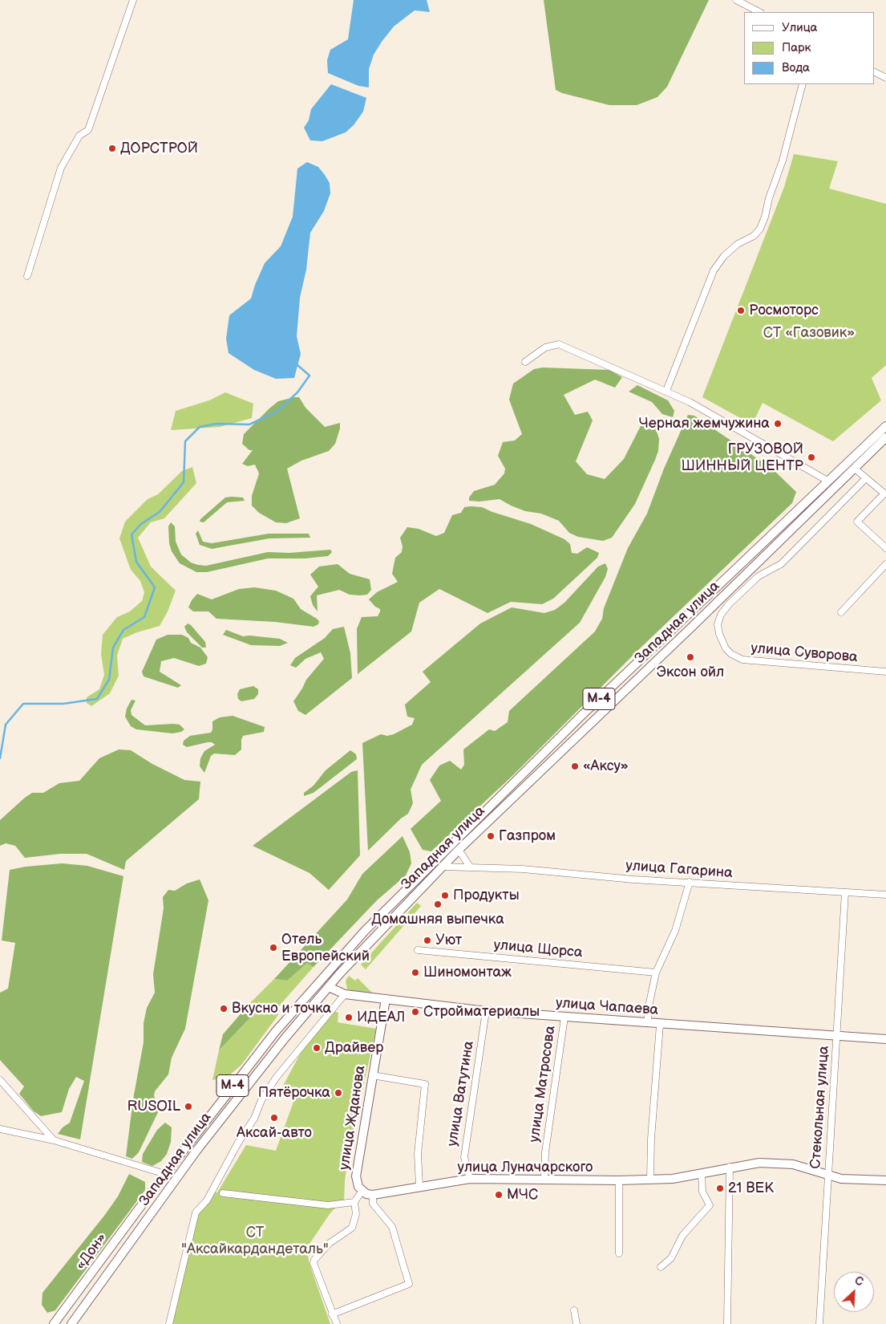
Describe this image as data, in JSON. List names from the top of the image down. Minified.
{"streets":{"main road":["Западная улица","М-4","улица Чапаева","улица Жданова","улица Луначарского","«Дон»"],"street":["улица Суворова","улица Гагарина","улица Щорса","улица Матросова","улица Ватутина","Стекольная улица"]},"crossings":[["Западная улица","улица Суворова"],["Западная улица","улица Гагарина"],["Западная улица","улица Чапаева"],["Западная улица","«Дон»"],["улица Гагарина","Стекольная улица"],["улица Чапаева","улица Матросова"],["улица Чапаева","улица Ватутина"],["улица Чапаева","Стекольная улица"],["улица Чапаева","улица Жданова"],["улица Матросова","улица Луначарского"],["улица Ватутина","улица Луначарского"],["Стекольная улица","улица Луначарского"],["улица Жданова","улица Луначарского"]],"parks":["СТ «Газовик»","СТ \"Аксайкардандеталь\""],"places":["ДОРСТРОЙ","Росмоторс","Черная жемчужина","ГРУЗОВОЙ ШИННЫЙ ЦЕНТР","Эксон ойл","«Аксу»","Газпром","Продукты","Домашняя выпечка","Уют","Отель Европейский","Шиномонтаж","Вкусно и точка","Стройматериалы","ИДЕАЛ","Драйвер","Пятёрочка","RUSOIL","Аксай-авто","21 ВЕК","МЧС"],"legend":["Улица","Парк","Вода"],"north":"top right"}
